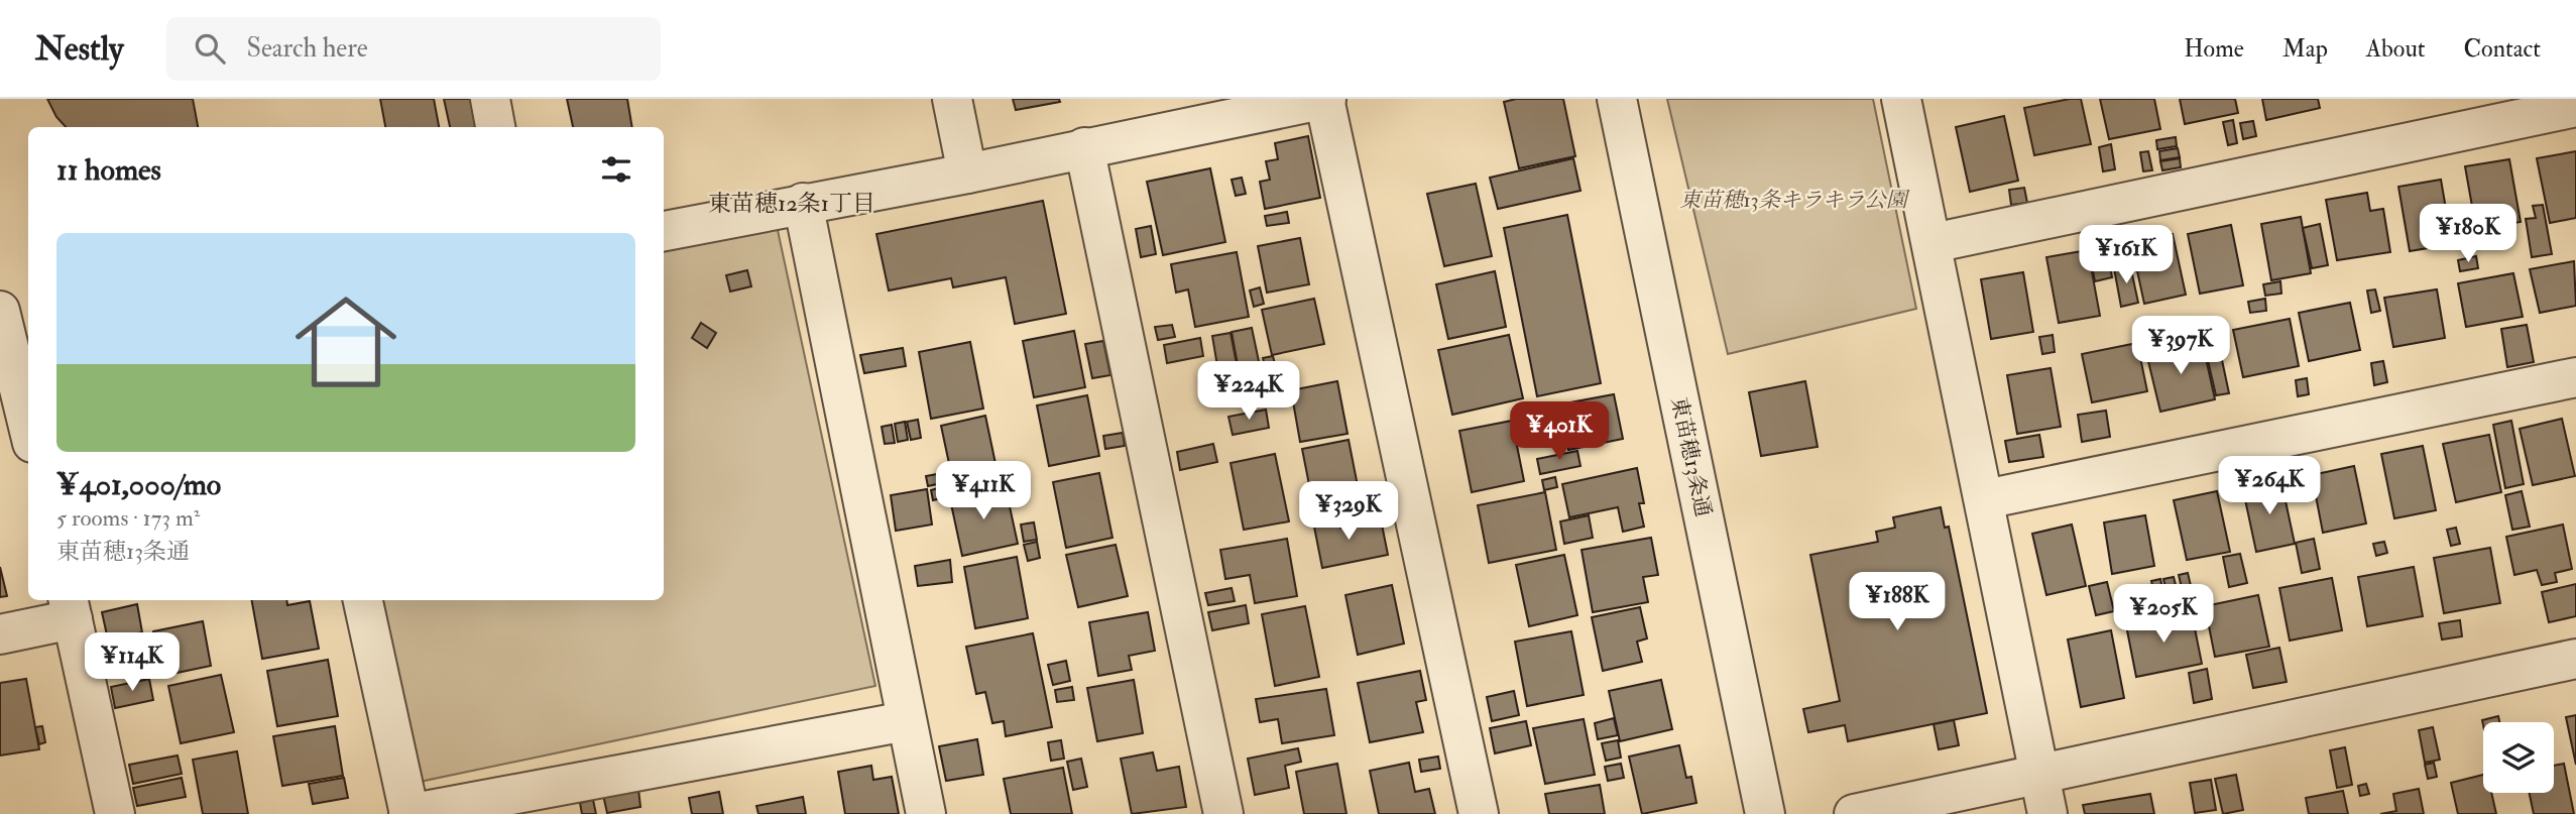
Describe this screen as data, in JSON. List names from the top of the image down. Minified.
{"streets":{"street":["東苗穂13条通"]},"districts":["東苗穂12条1丁目"],"parks":["東苗穂13条キラキラ公園"],"page":{"header":"Nestly","search":"Search here","nav":["Home","Map","About","Contact"],"heading":"11 homes","price":["¥180K","¥161K","¥397K","¥224K","¥401K","¥264K","¥411K","¥329K","¥188K","¥205K","¥114K"],"list":[{"name":"¥401,000/mo","note":"5 rooms · 173 m² · 東苗穂13条通"}]}}
